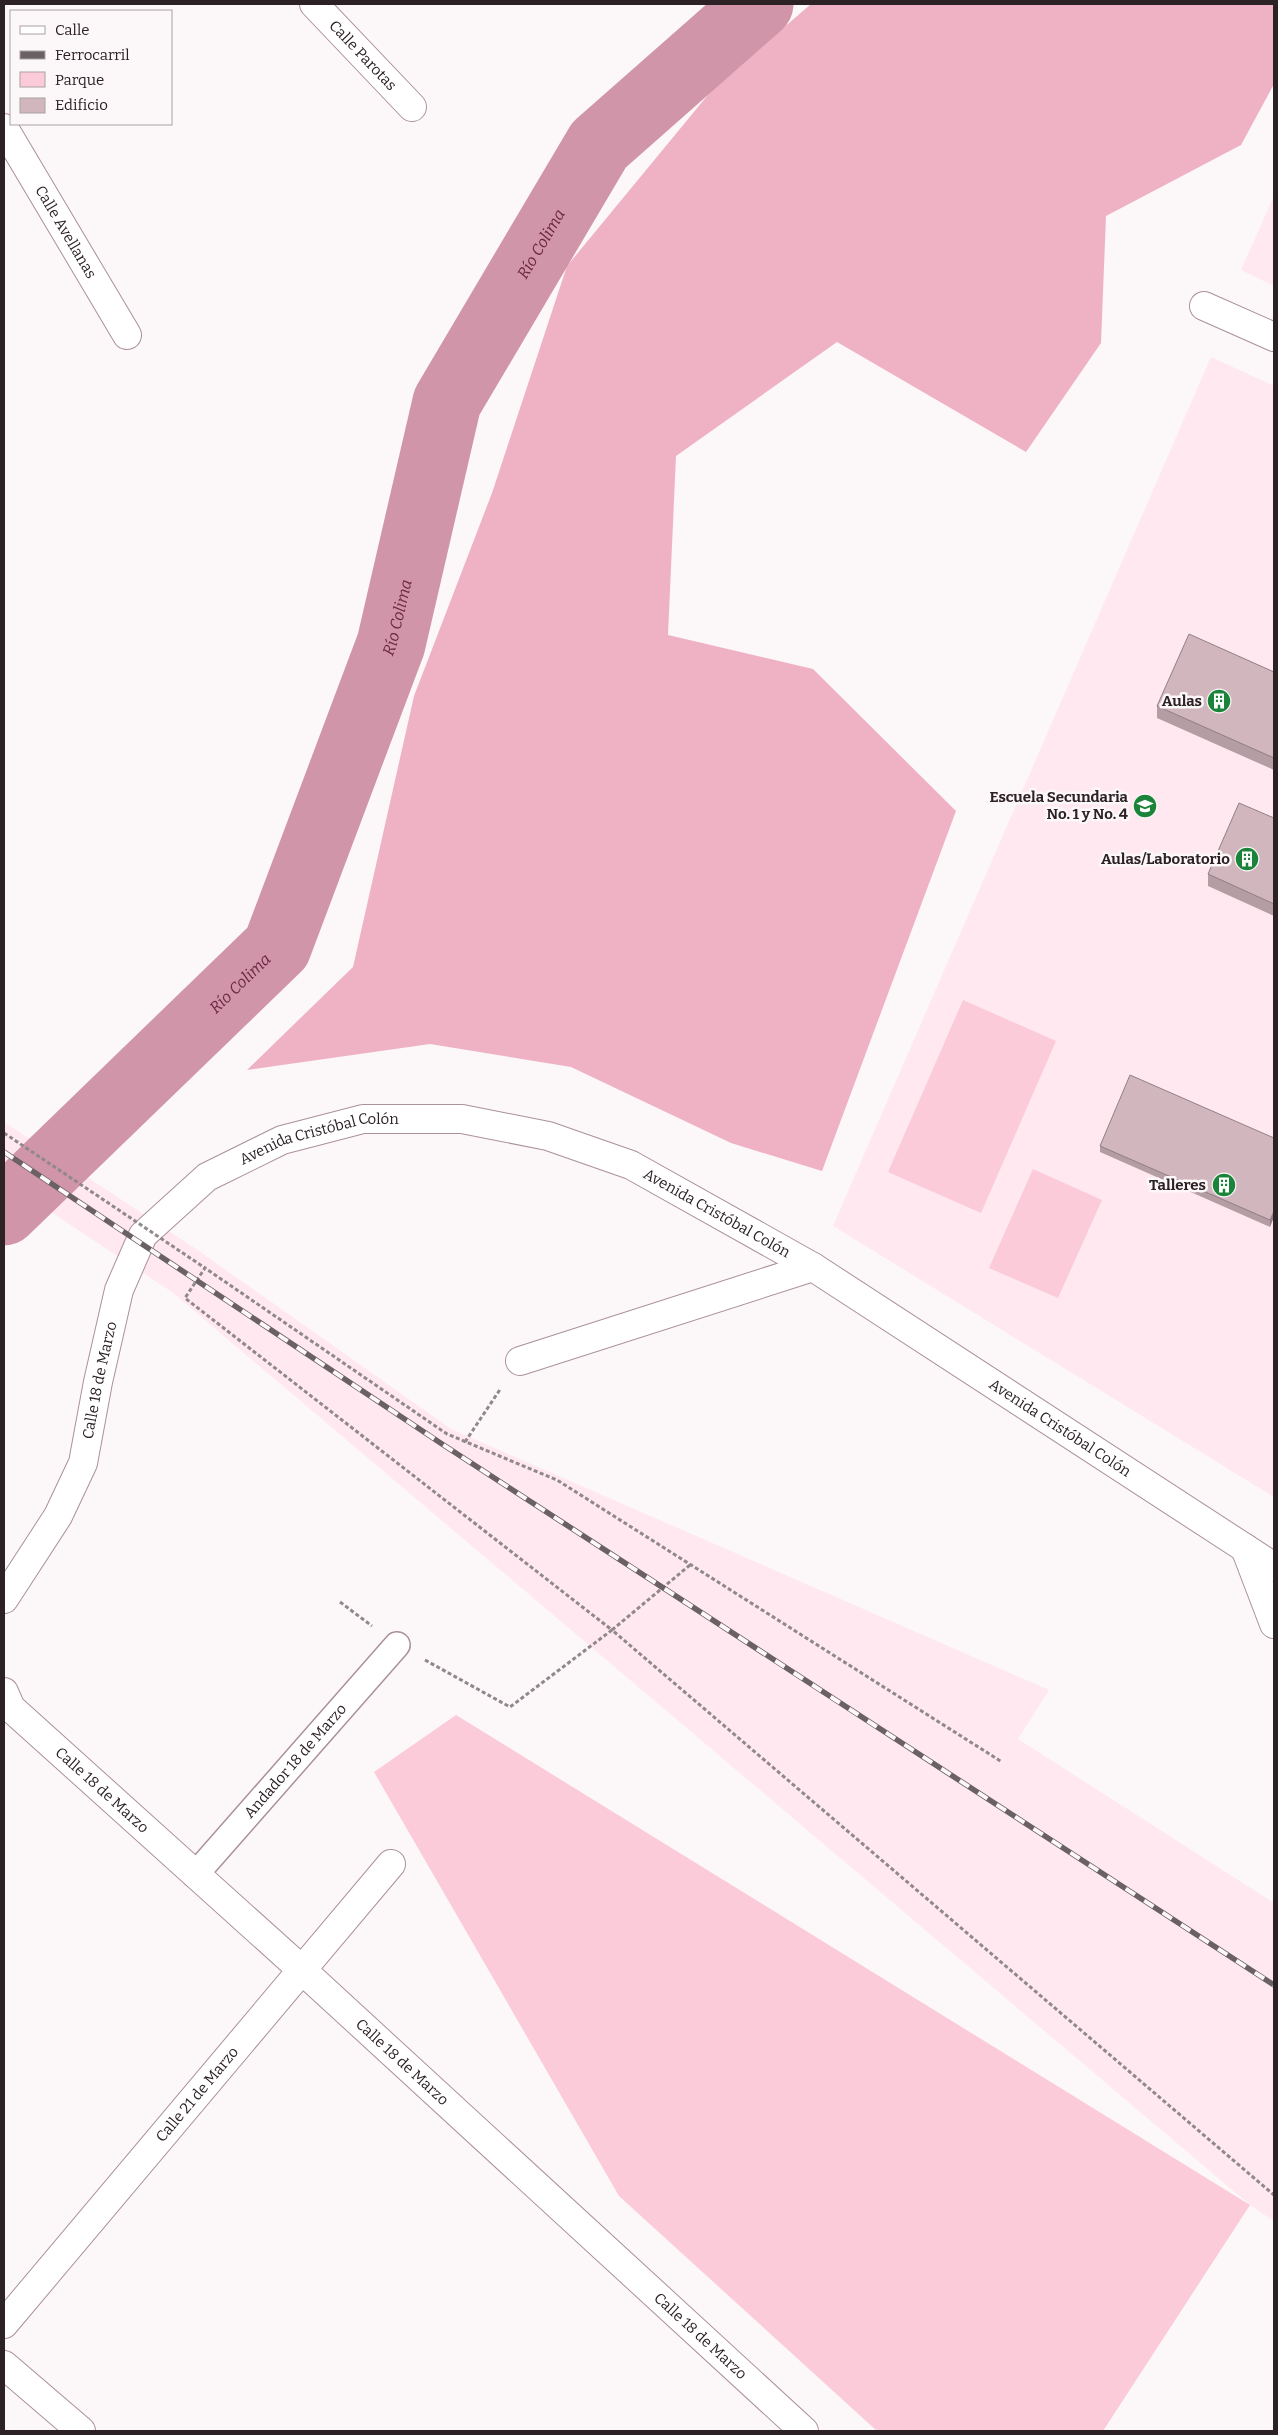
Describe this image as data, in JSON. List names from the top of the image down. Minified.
{"streets":{"street":["Calle Parotas","Calle Avellanas","Avenida Cristóbal Colón","Calle 18 de Marzo","Andador 18 de Marzo","Calle 21 de Marzo"]},"crossings":[["Avenida Cristóbal Colón","Calle 18 de Marzo"],["Calle 18 de Marzo","Andador 18 de Marzo"],["Calle 18 de Marzo","Calle 21 de Marzo"]],"water":["Río Colima"],"places":{"building":["Aulas","Aulas/Laboratorio","Talleres"],"school or university":["Escuela Secundaria No. 1 y No. 4"]},"legend":["Calle","Ferrocarril","Parque","Edificio"]}
